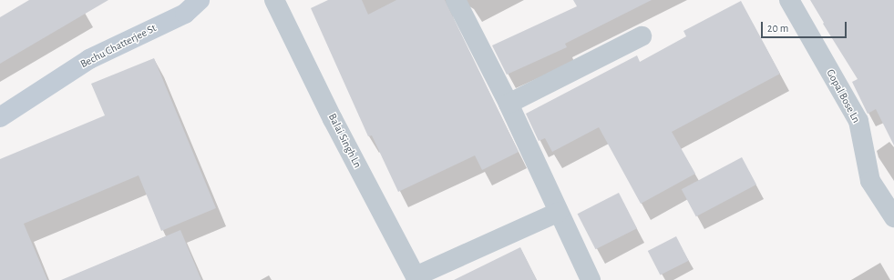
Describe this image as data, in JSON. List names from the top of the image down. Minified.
{"streets":{"street":["Bechu Chatterjee St","Gopal Bose Ln","Balai Singh Ln"]},"scale_bar":"20 m"}
